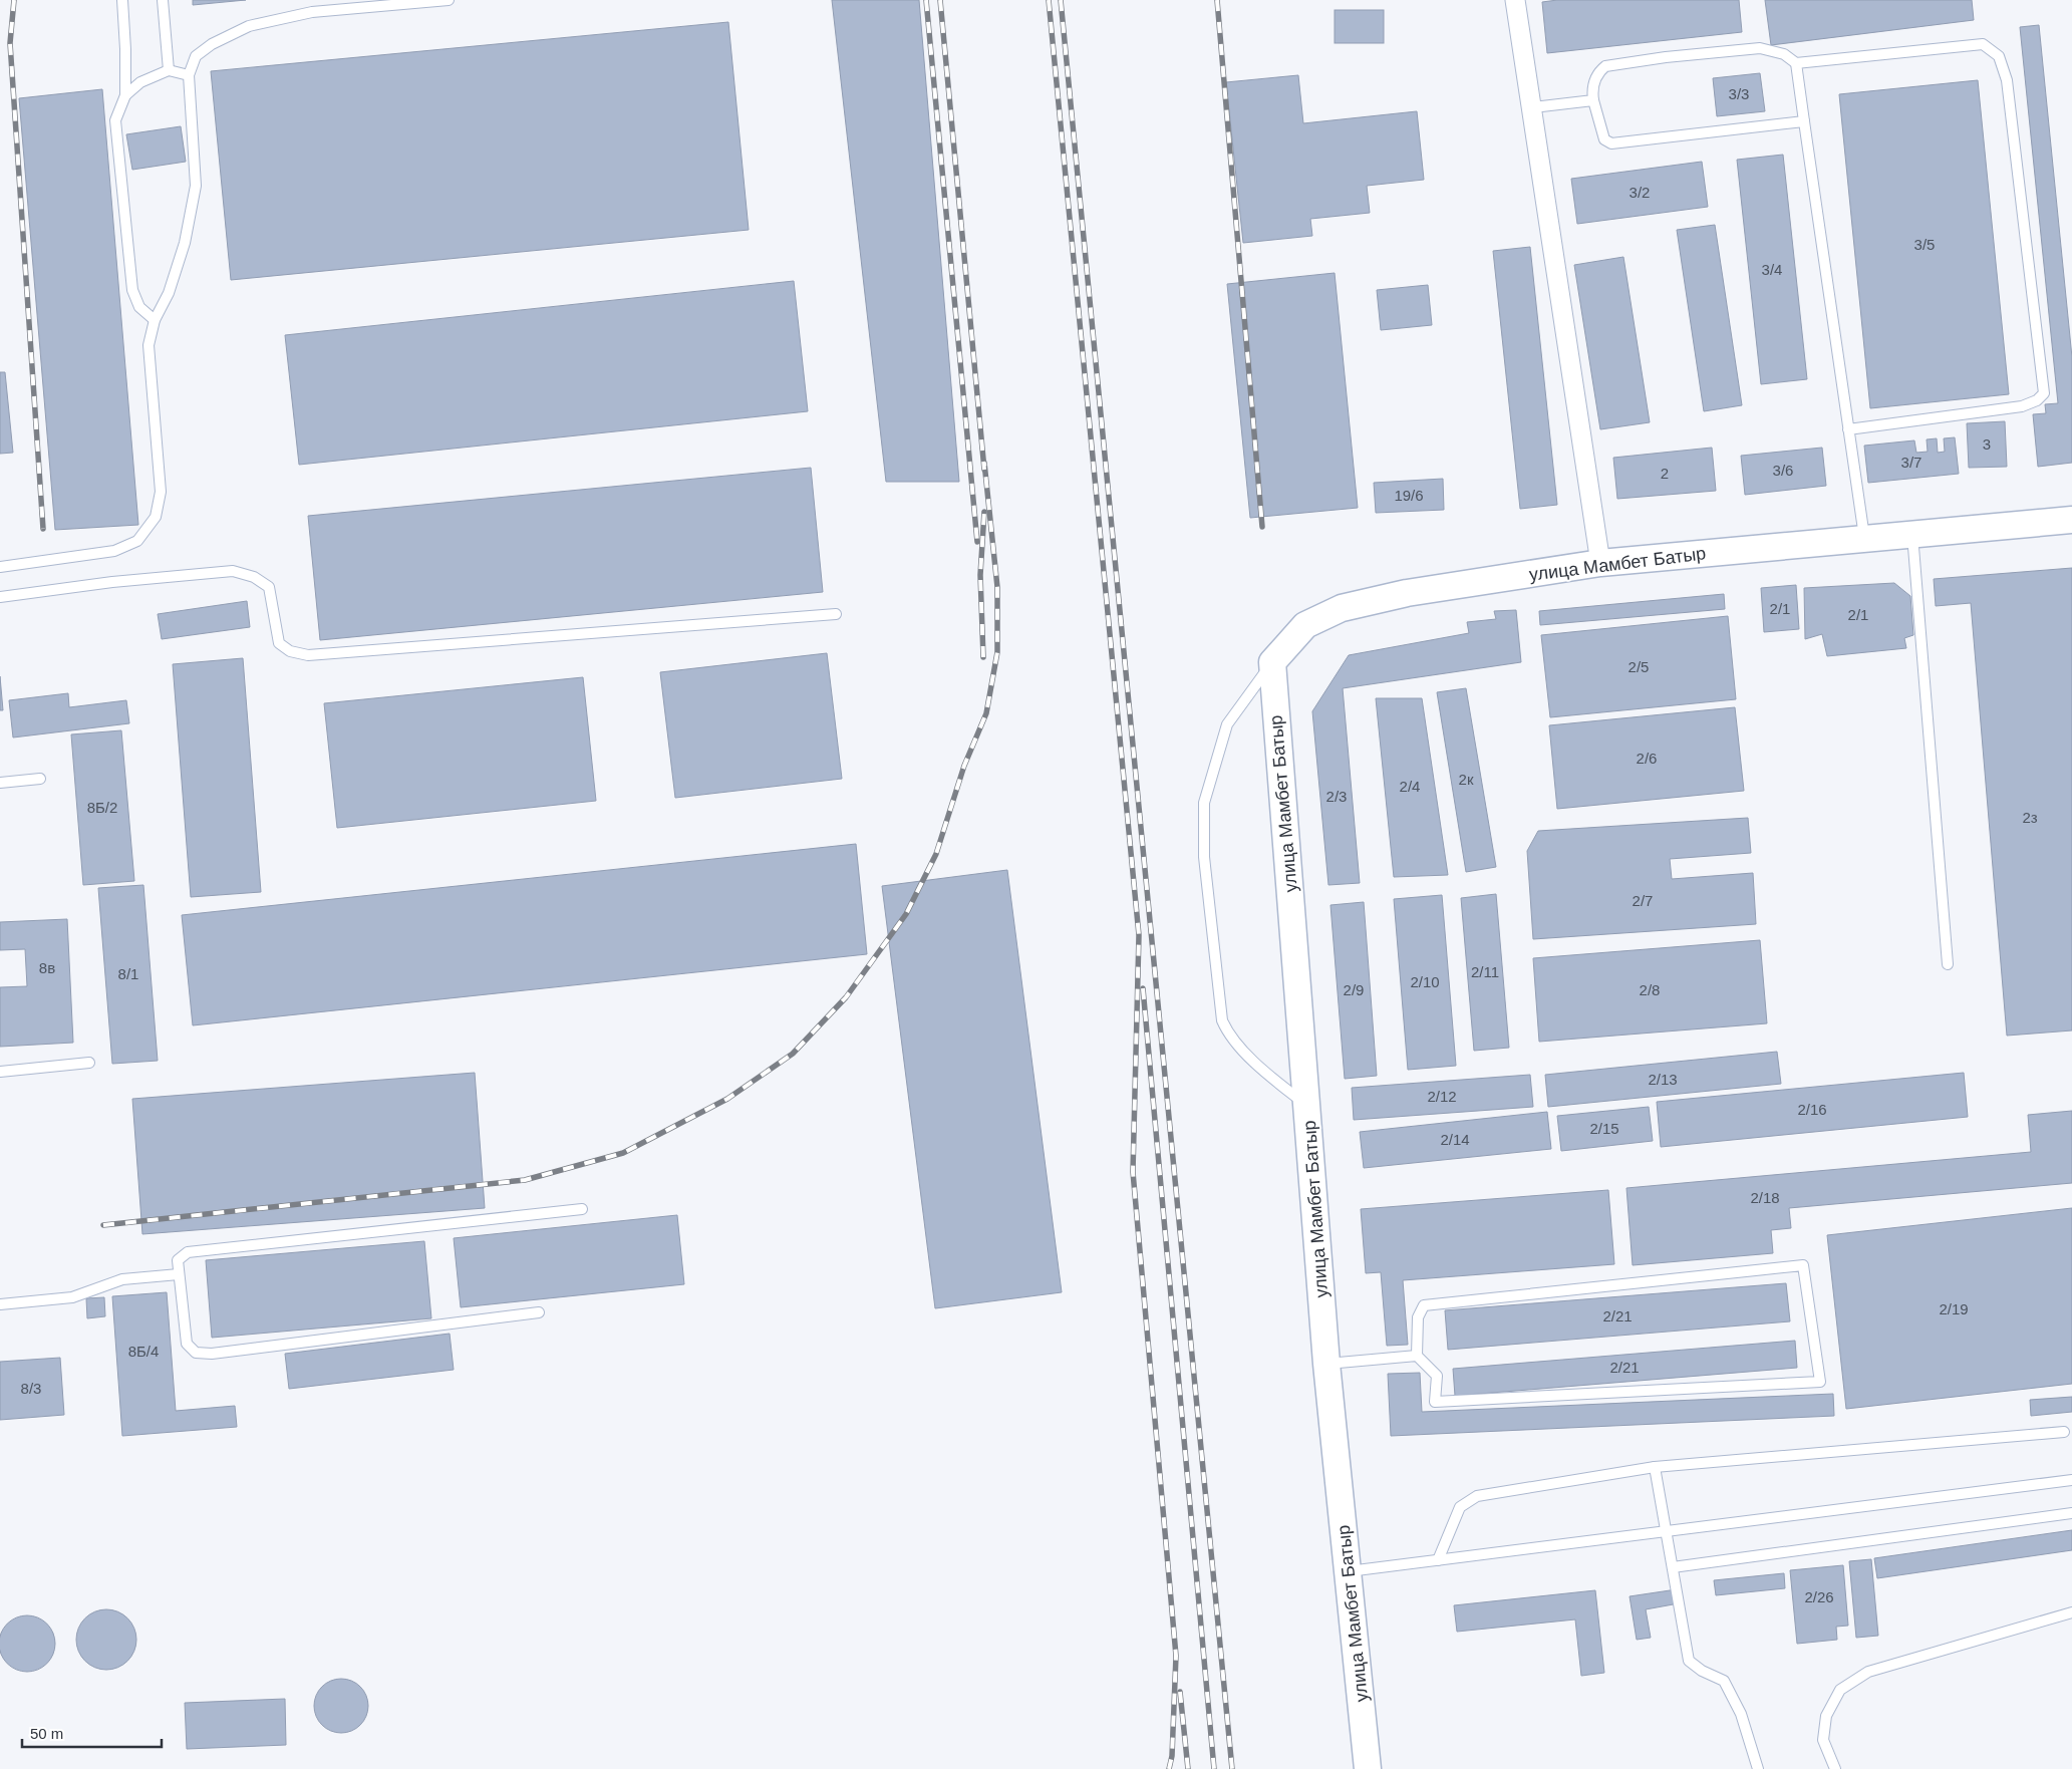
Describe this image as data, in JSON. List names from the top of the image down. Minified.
{"streets":{"main road":["улица Мамбет Батыр"]},"house_numbers":["3/3","3/2","3/5","3/4","3","3/7","3/6","2","19/6","2/1","2/1","2/5","2/6","2к","2/4","2/3","8Б/2","2з","2/7","8в","2/11","8/1","2/10","2/9","2/8","2/13","2/12","2/16","2/15","2/14","2/18","2/19","2/21","8Б/4","2/21","8/3","2/26"],"scale_bar":"50 m"}
